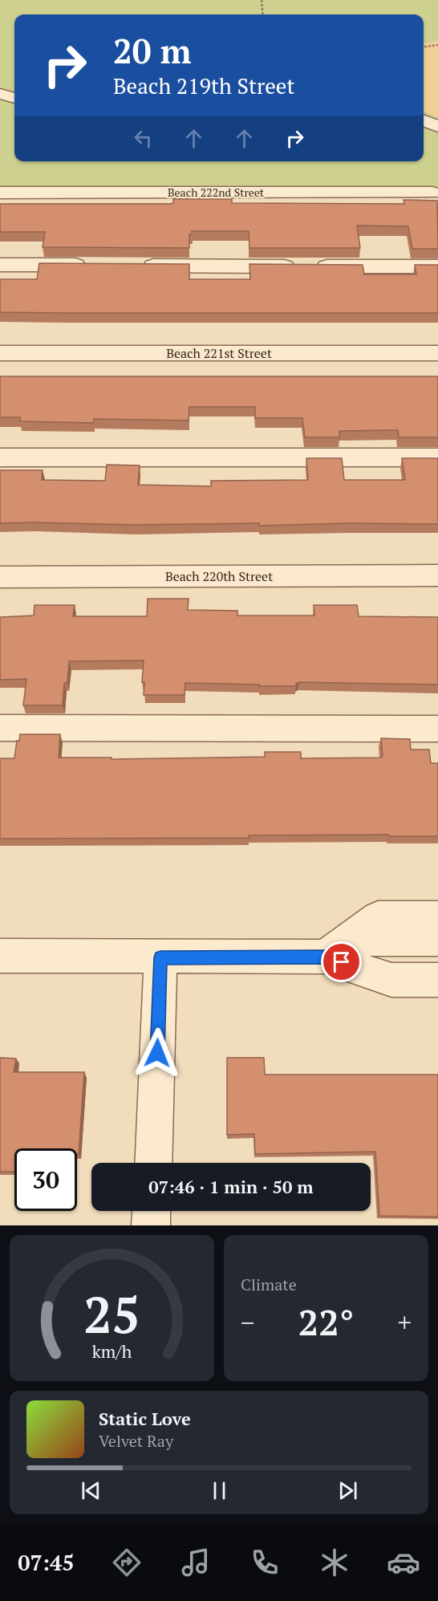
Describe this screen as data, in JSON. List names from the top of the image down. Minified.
{"streets":{"street":["Beach 222nd Street","Beach 221st Street","Beach 220th Street"]},"page":{"turn":["20 m","Beach 219th Street"],"limit":"30","trip":"07:46 · 1 min · 50 m","tile":"Climate","heat":["−","22°","+"],"song":["Static Love","Velvet Ray"],"tabs":"07:45","gauge":["25","km/h"]}}
